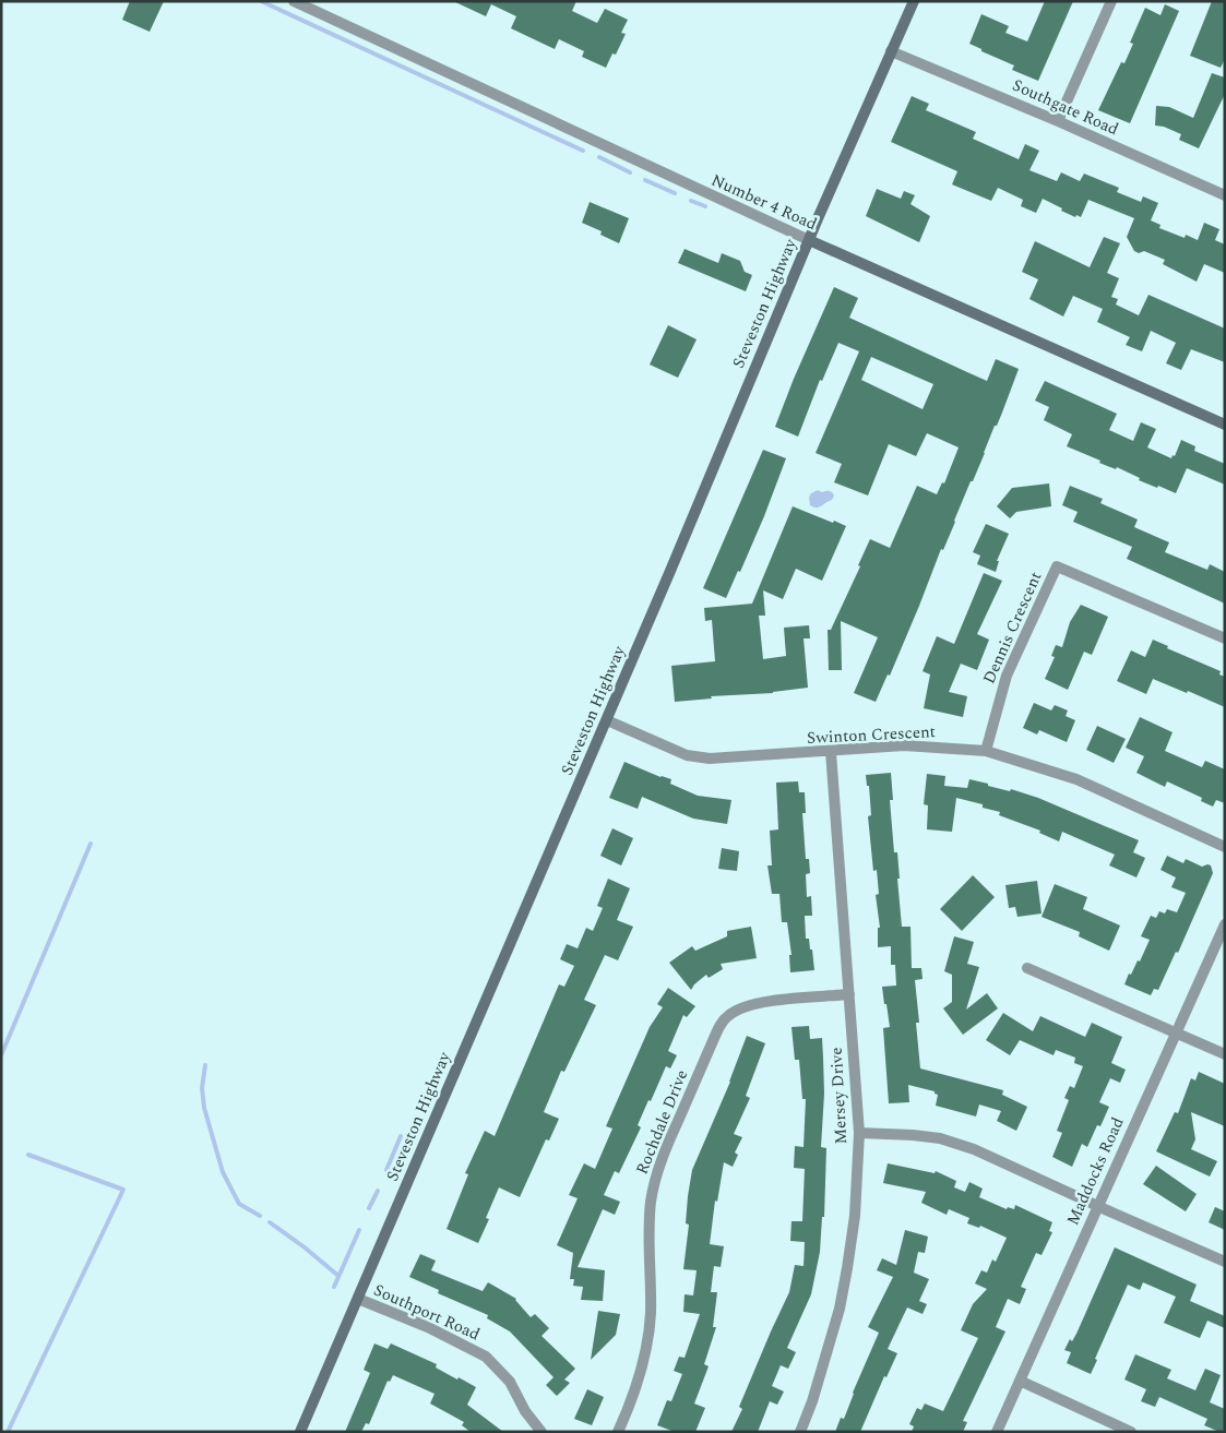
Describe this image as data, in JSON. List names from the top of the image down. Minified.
{"streets":{"main road":["Number 4 Road","Steveston Highway"],"street":["Southgate Road","Dennis Crescent","Swinton Crescent","Mersey Drive","Rochdale Drive","Maddocks Road","Southport Road"]},"crossings":[["Southgate Road","Steveston Highway"],["Number 4 Road","Steveston Highway"],["Steveston Highway","Swinton Crescent"],["Steveston Highway","Southport Road"],["Dennis Crescent","Swinton Crescent"],["Swinton Crescent","Mersey Drive"],["Mersey Drive","Rochdale Drive"]]}
